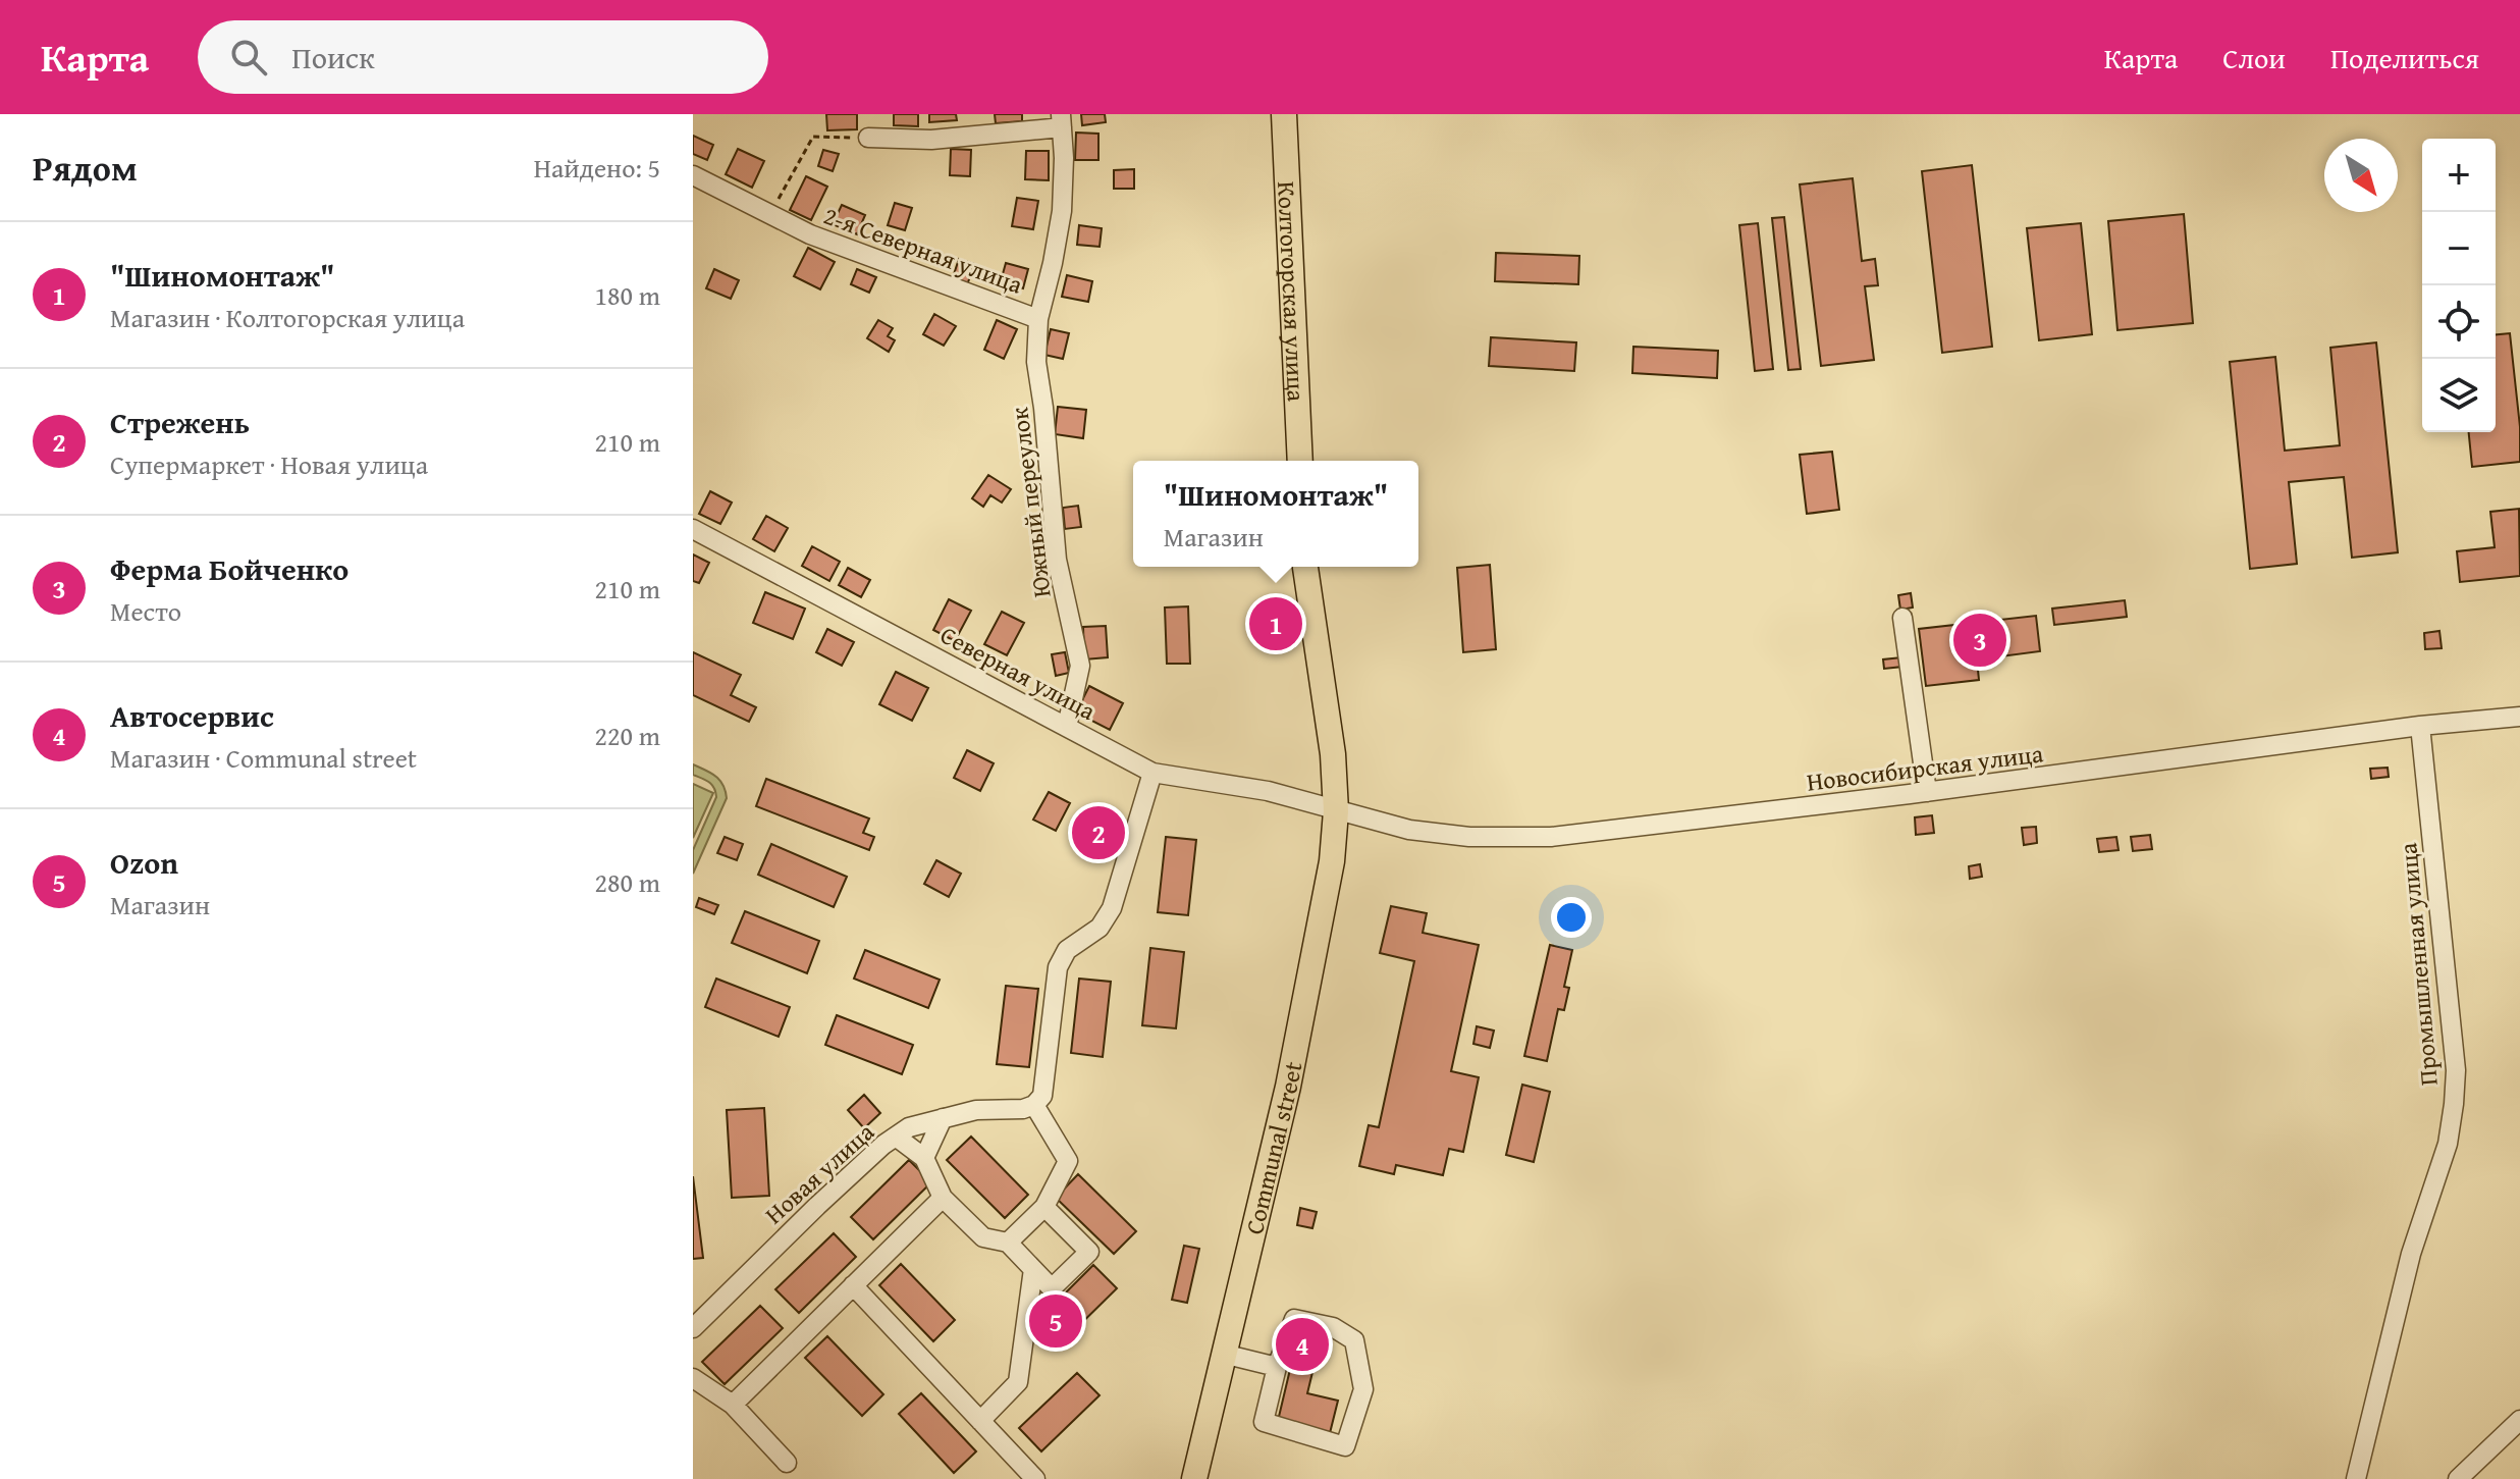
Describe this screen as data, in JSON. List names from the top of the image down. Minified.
{"streets":{"main road":["Колтогорская улица","Communal street"],"street":["2-я Северная улица","Южный переулок","Северная улица","Новосибирская улица","Промышленная улица","Новая улица"]},"crossings":[["2-я Северная улица","Южный переулок"],["Южный переулок","Северная улица"],["Северная улица","Новосибирская улица"],["Северная улица","Communal street"],["Новосибирская улица","Промышленная улица"],["Новосибирская улица","Communal street"]],"north":"bottom right","page":{"header":"Карта","search":"Поиск","nav":["Карта","Слои","Поделиться"],"heading":["Рядом","Найдено: 5"],"map_buttons":["+","−"],"list":[{"mark":"1","name":"\"Шиномонтаж\"","note":"Магазин · Колтогорская улица","value":"180 m"},{"mark":"2","name":"Стрежень","note":"Супермаркет · Новая улица","value":"210 m"},{"mark":"3","name":"Ферма Бойченко","note":"Место","value":"210 m"},{"mark":"4","name":"Автосервис","note":"Магазин · Communal street","value":"220 m"},{"mark":"5","name":"Ozon","note":"Магазин","value":"280 m"}],"popup":["\"Шиномонтаж\"","Магазин"],"pins":["1","3","2","5","4"]}}
